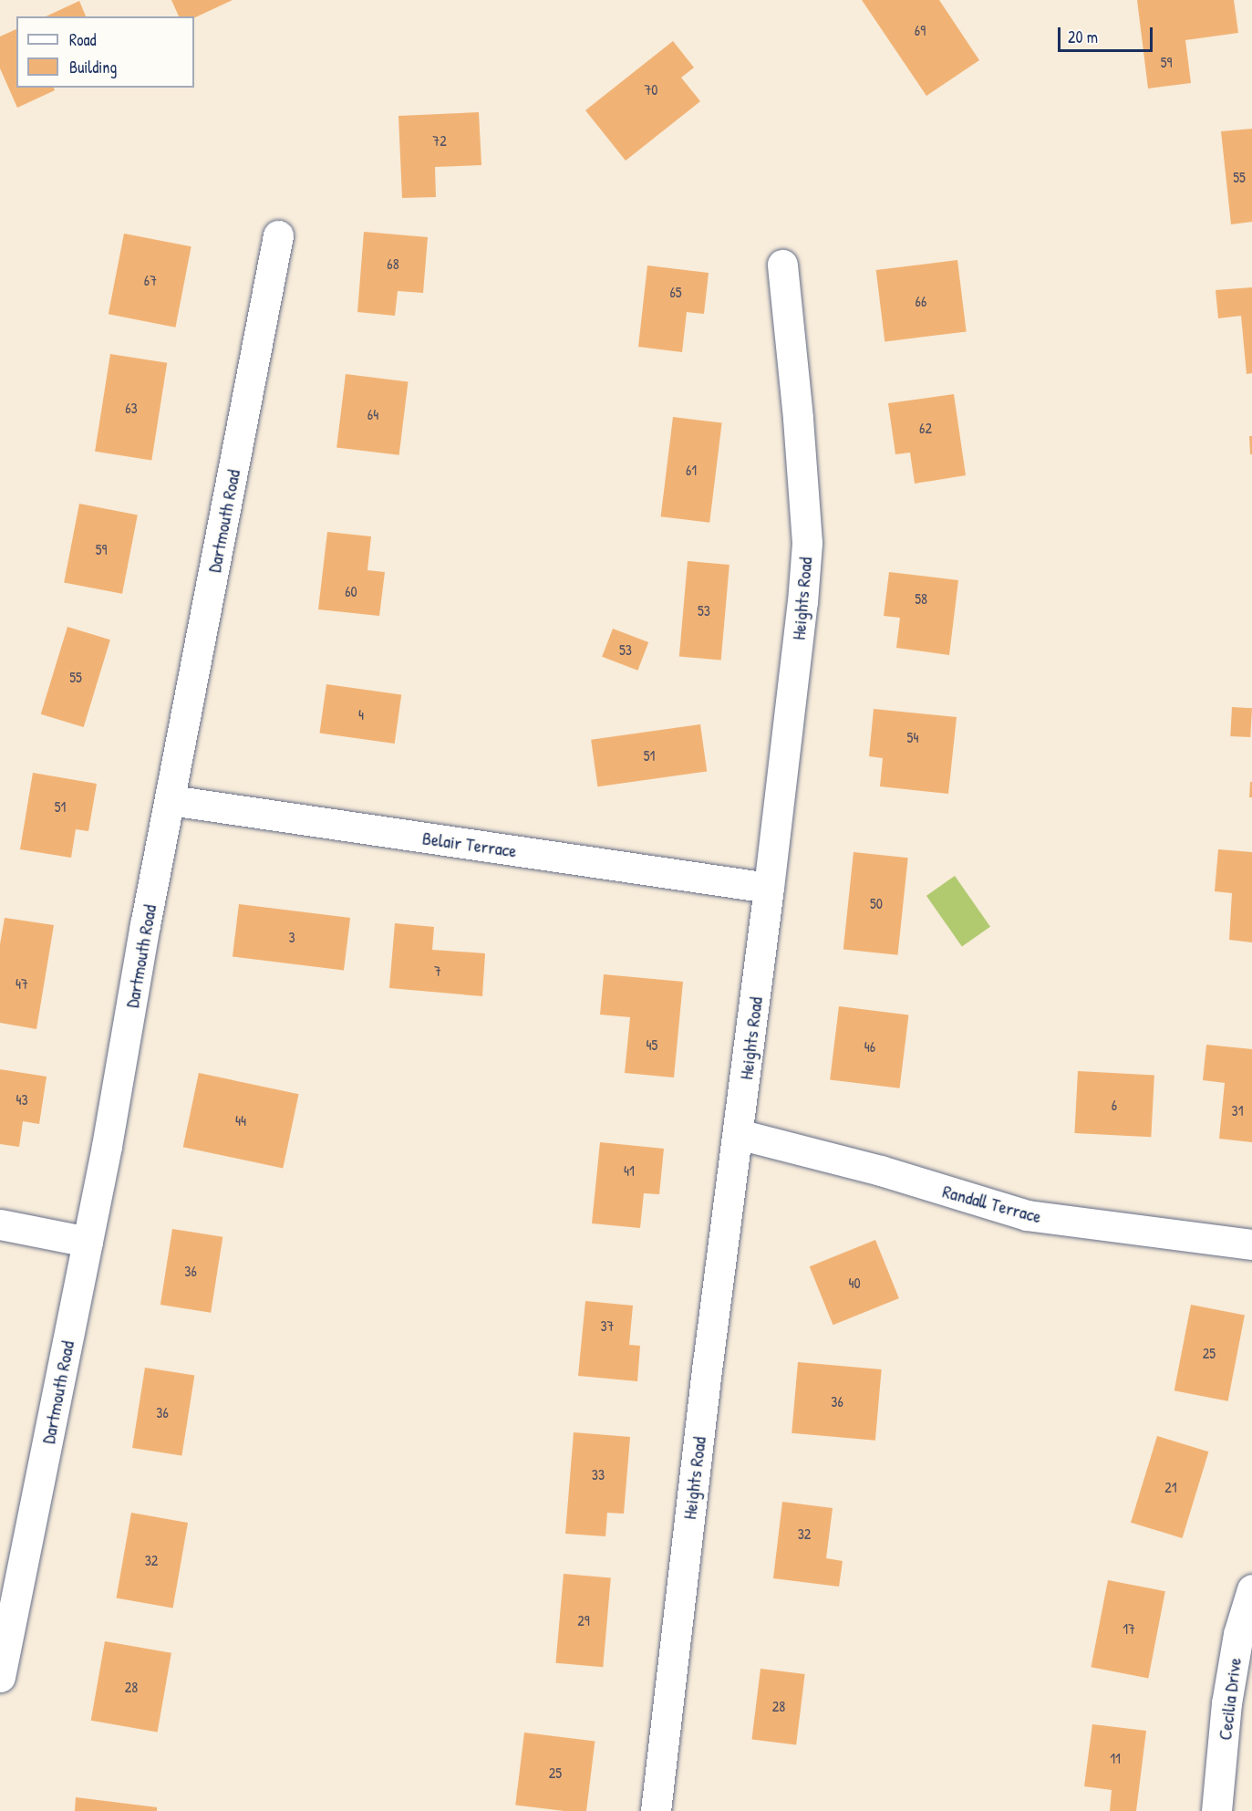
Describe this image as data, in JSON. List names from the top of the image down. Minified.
{"streets":{"street":["Dartmouth Road","Heights Road","Belair Terrace","Randall Terrace","Cecilia Drive"]},"crossings":[["Dartmouth Road","Belair Terrace"],["Heights Road","Belair Terrace"],["Heights Road","Randall Terrace"]],"house_numbers":["69","59","70","72","55","68","67","65","66","63","64","62","61","59","60","58","53","53","55","4","54","51","51","50","3","7","47","45","46","43","6","31","44","41","36","40","37","25","36","36","33","21","32","32","29","17","28","28","11","25"],"legend":["Road","Building"],"scale_bar":"20 m"}
